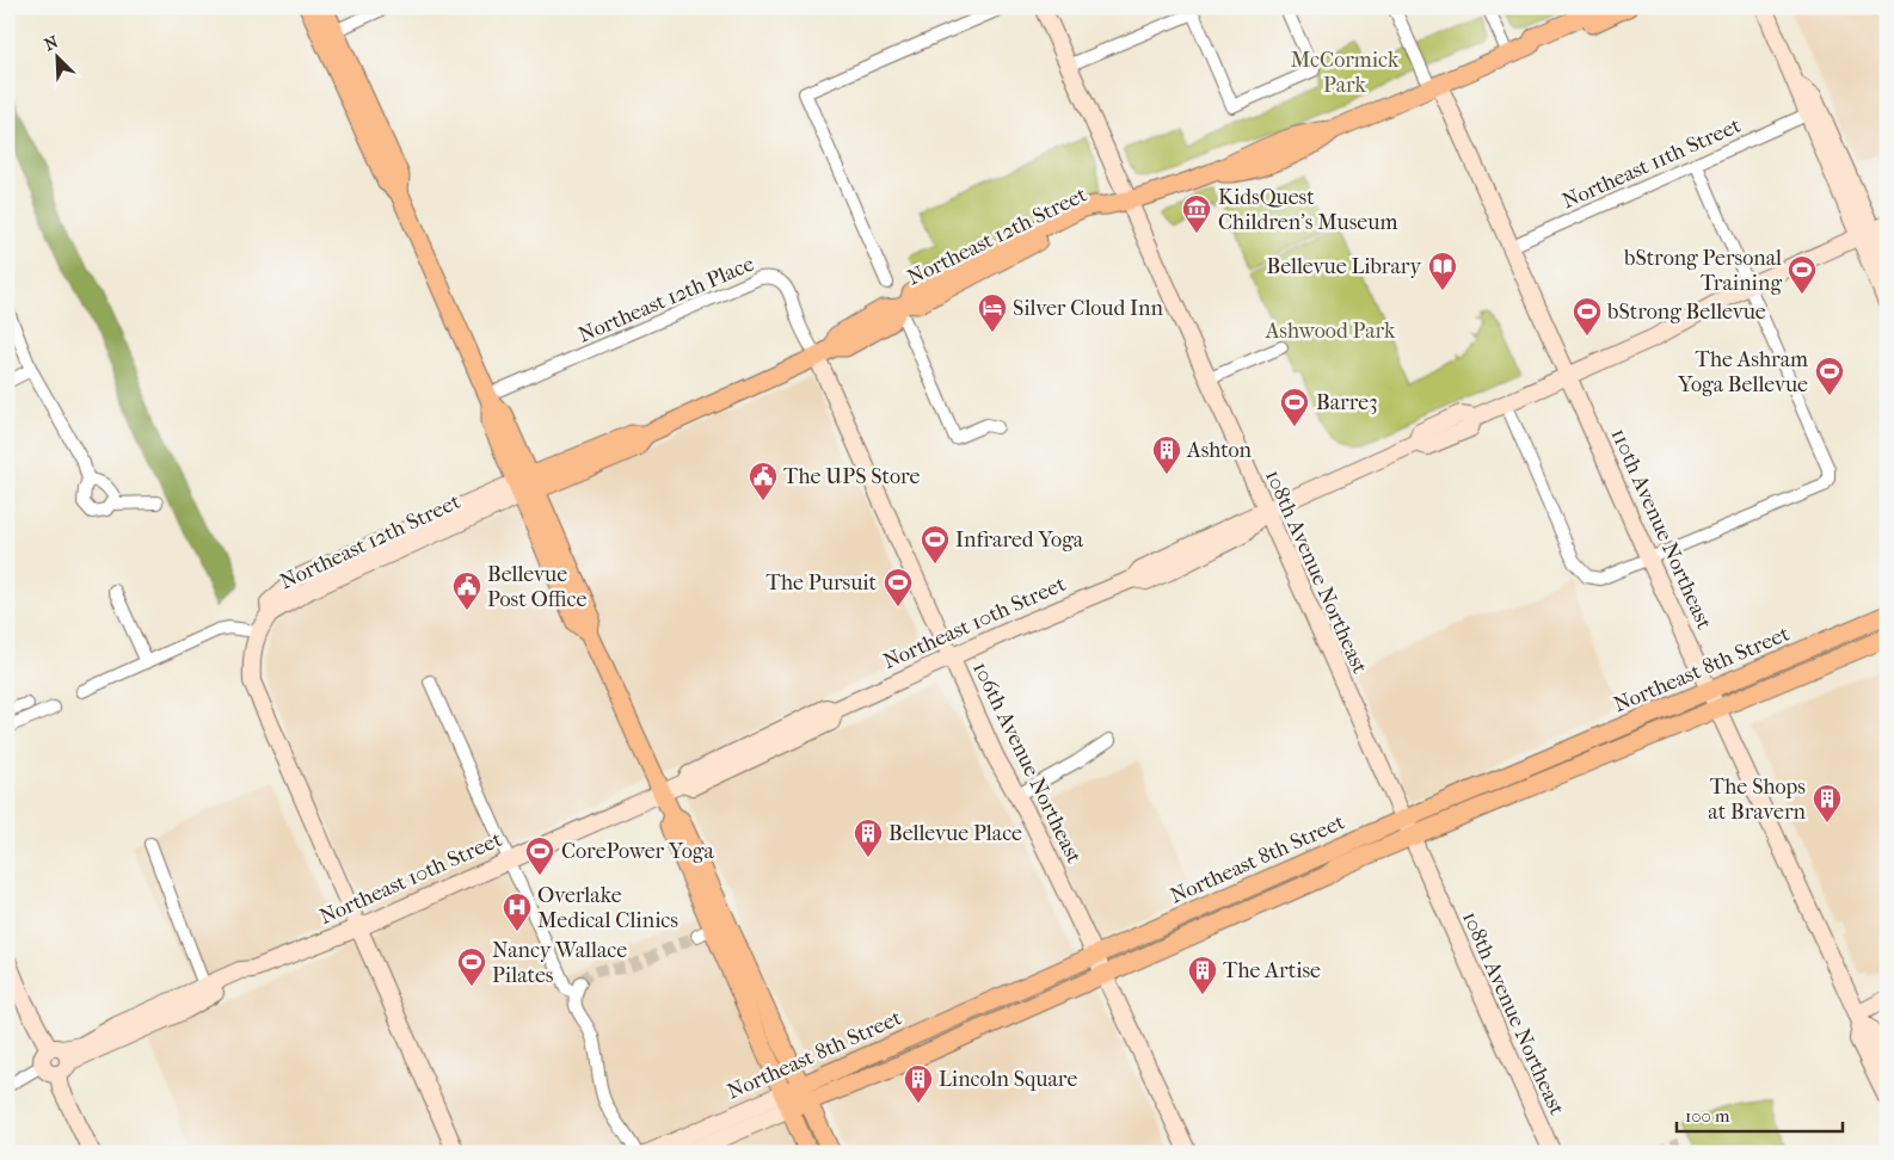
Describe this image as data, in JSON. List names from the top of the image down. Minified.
{"streets":{"main road":["Northeast 12th Street","110th Avenue Northeast","108th Avenue Northeast","Northeast 10th Street","Northeast 8th Street","106th Avenue Northeast"],"street":["Northeast 11th Street","Northeast 12th Place"]},"crossings":[["Northeast 11th Street","110th Avenue Northeast"],["Northeast 12th Street","Northeast 12th Place"],["Northeast 12th Street","110th Avenue Northeast"],["Northeast 12th Street","108th Avenue Northeast"],["Northeast 12th Street","106th Avenue Northeast"],["Northeast 12th Place","106th Avenue Northeast"],["110th Avenue Northeast","Northeast 10th Street"],["110th Avenue Northeast","Northeast 8th Street"],["108th Avenue Northeast","Northeast 10th Street"],["108th Avenue Northeast","Northeast 8th Street"],["Northeast 10th Street","106th Avenue Northeast"],["Northeast 8th Street","106th Avenue Northeast"]],"parks":["McCormick Park","Ashwood Park"],"places":{"museum":["KidsQuest Children's Museum"],"library":["Bellevue Library"],"sports":["bStrong Personal Training","bStrong Bellevue","The Ashram Yoga Bellevue","Barre3","Infrared Yoga","The Pursuit","CorePower Yoga","Nancy Wallace Pilates"],"hotel":["Silver Cloud Inn"],"building":["Ashton","The Shops at Bravern","Bellevue Place","The Artise","Lincoln Square"],"public building":["The UPS Store","Bellevue Post Office"],"hospital":["Overlake Medical Clinics"]},"scale_bar":"100 m","north":"top left"}
